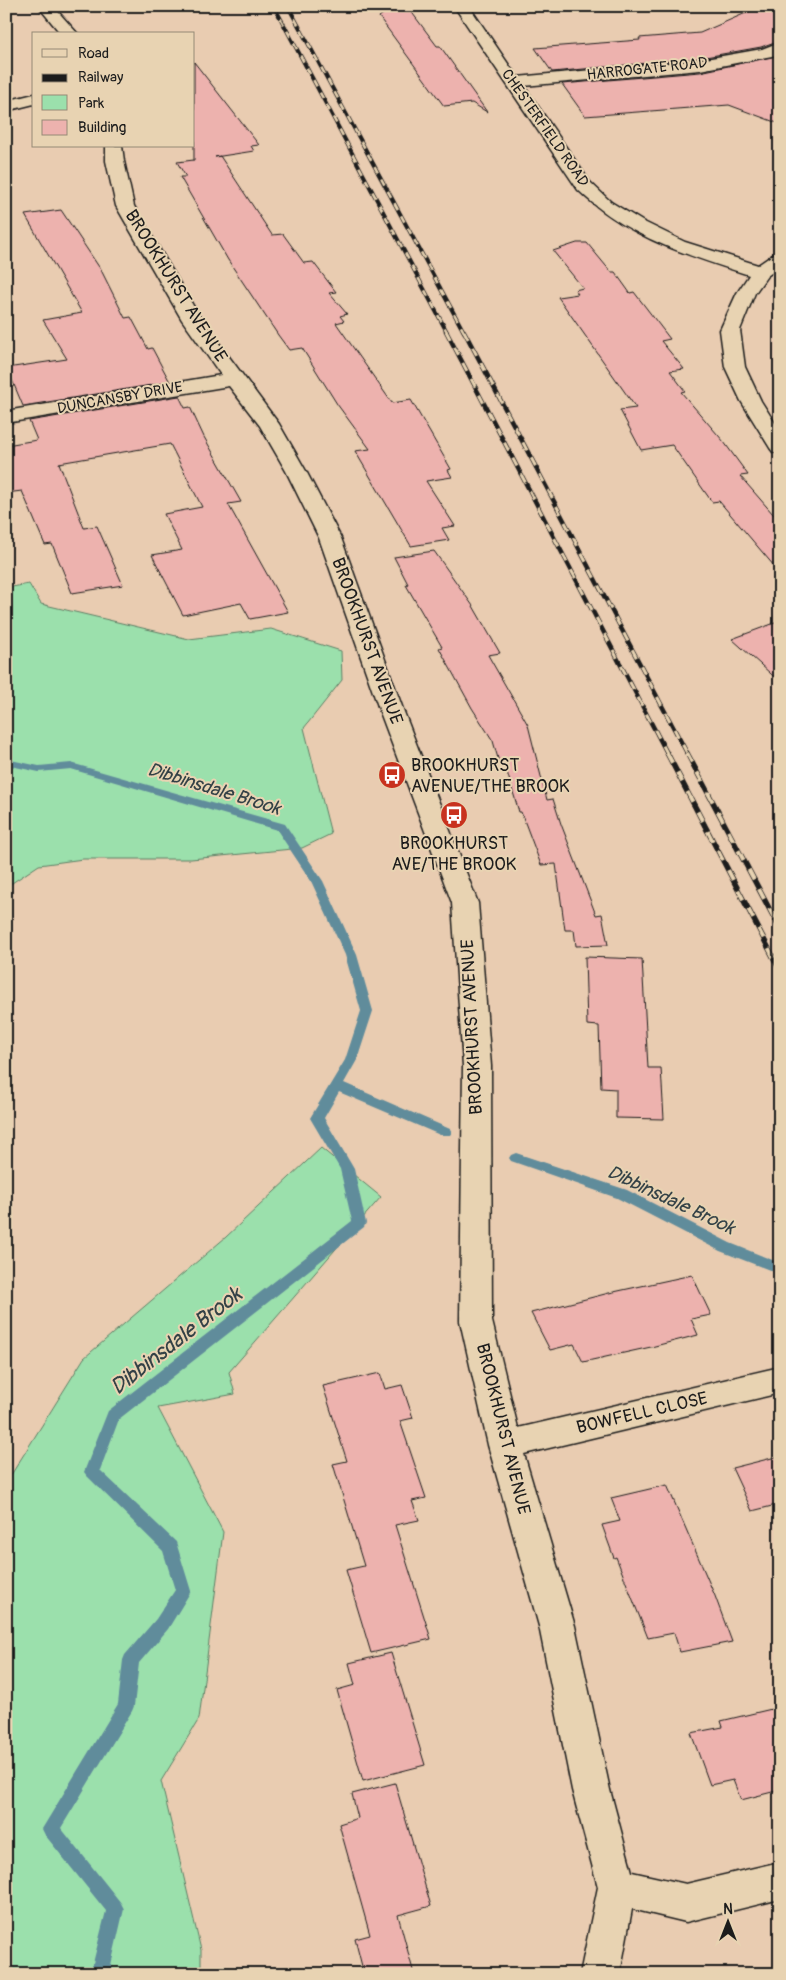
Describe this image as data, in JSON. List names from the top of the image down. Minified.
{"streets":{"street":["HARROGATE ROAD","CHESTERFIELD ROAD","BROOKHURST AVENUE","DUNCANSBY DRIVE","BOWFELL CLOSE"]},"crossings":[["HARROGATE ROAD","CHESTERFIELD ROAD"],["BROOKHURST AVENUE","DUNCANSBY DRIVE"],["BROOKHURST AVENUE","BOWFELL CLOSE"]],"water":["Dibbinsdale Brook"],"places":{"bus stop":["BROOKHURST AVENUE/THE BROOK","BROOKHURST AVE/THE BROOK"]},"legend":["Road","Railway","Park","Building"],"north":"top"}
